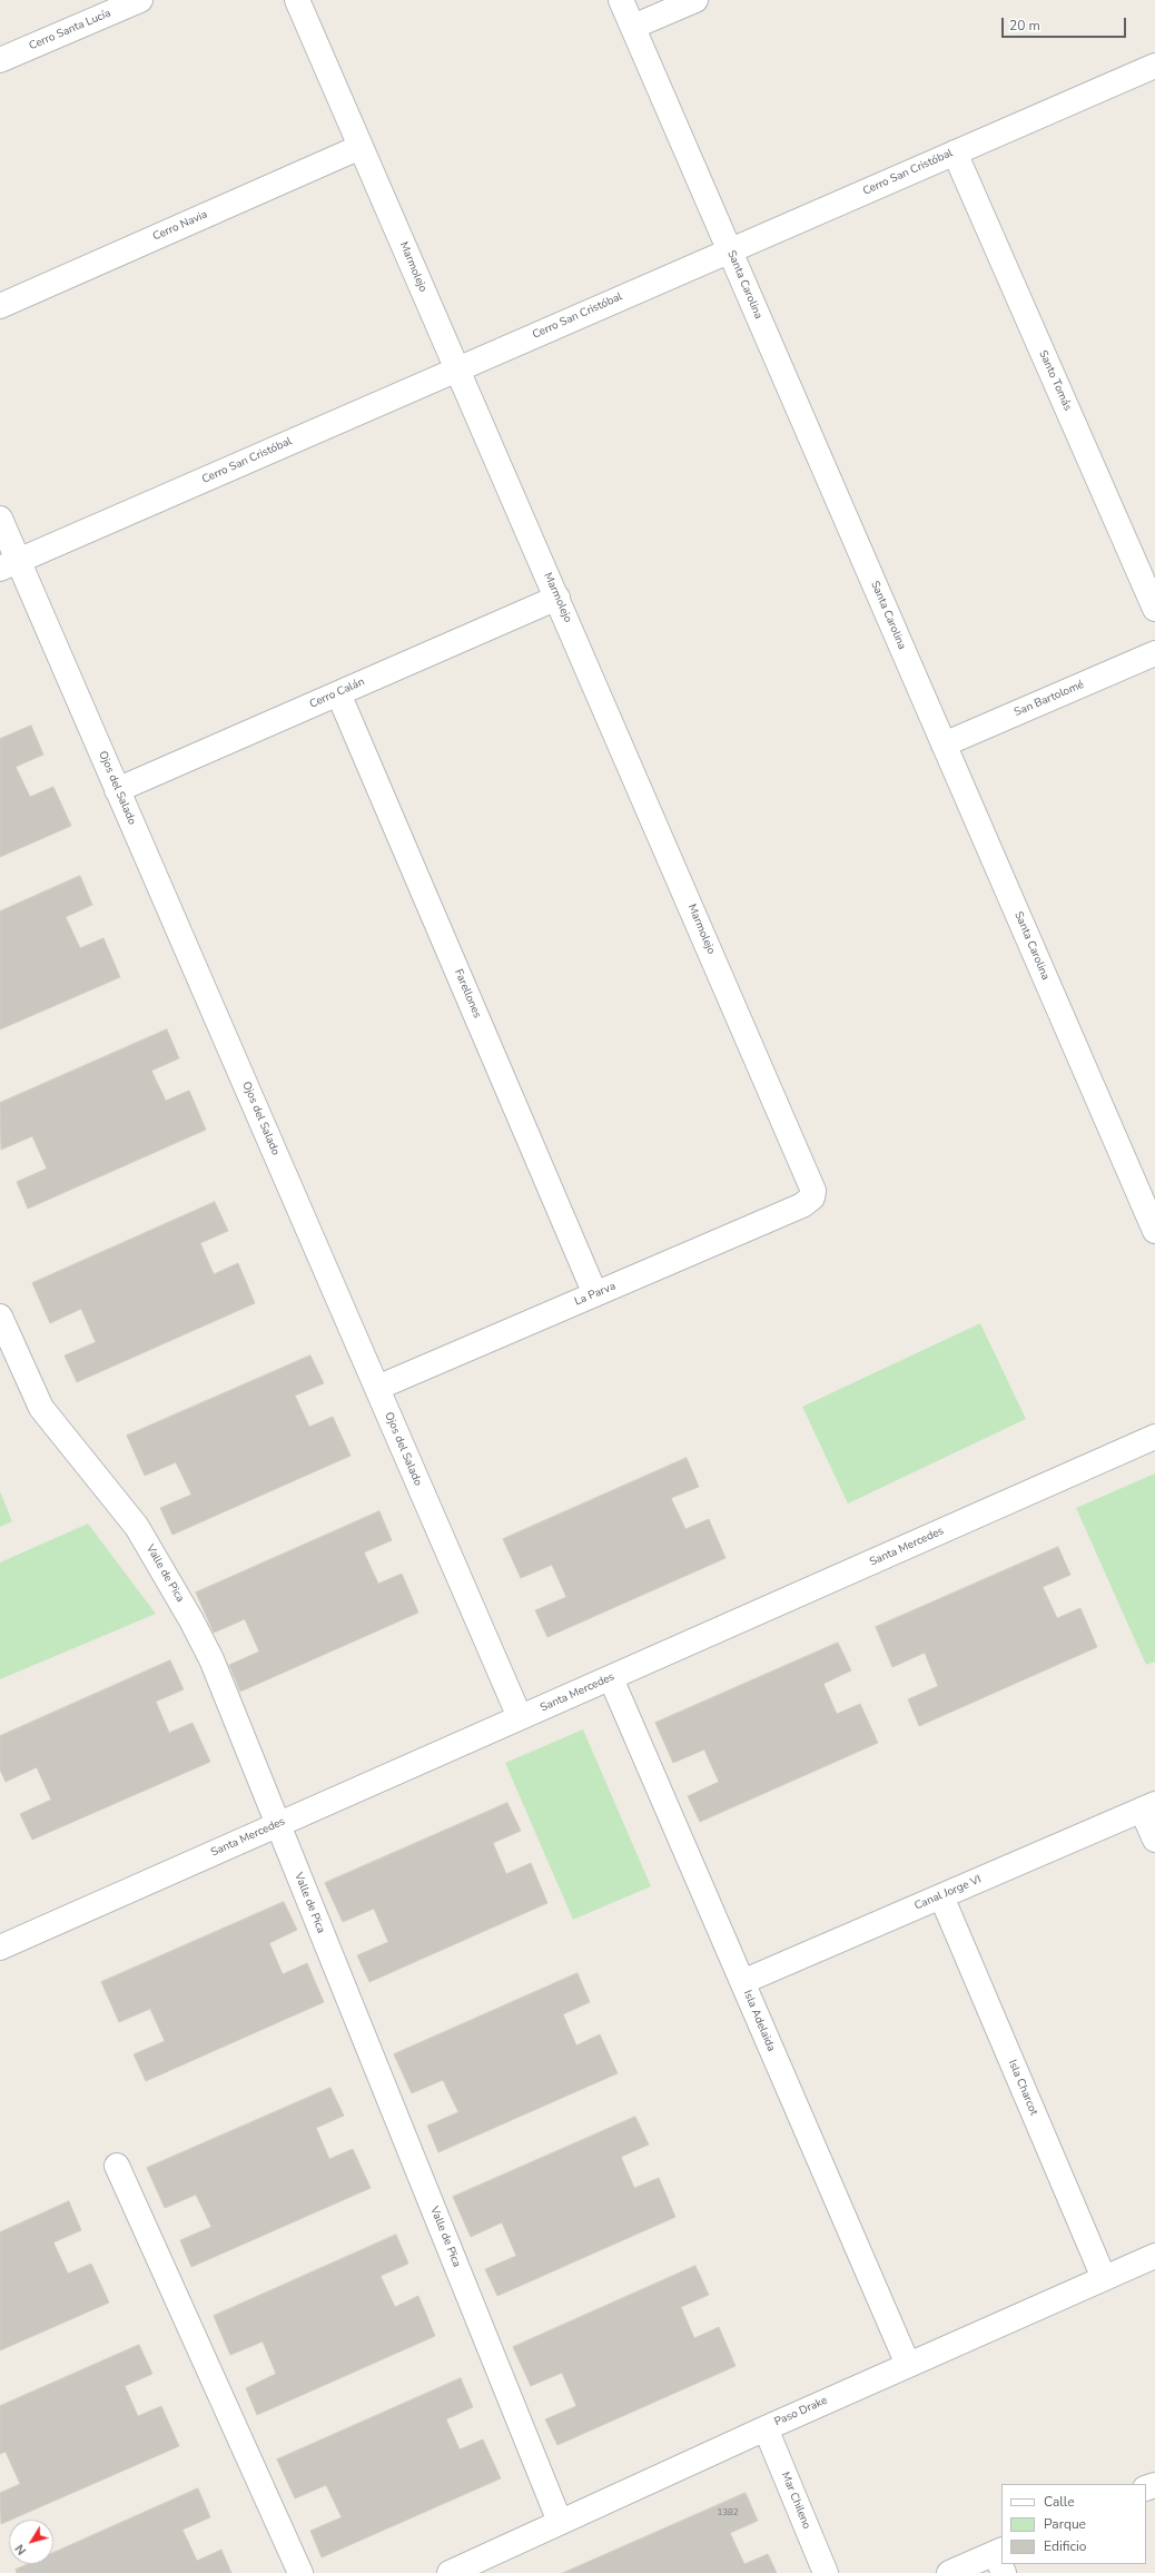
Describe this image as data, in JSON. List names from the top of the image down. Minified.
{"streets":{"street":["Cerro Santa Lucía","Cerro San Cristóbal","Cerro Navia","Marmolejo","Santa Carolina","Santo Tomás","Cerro Calán","San Bartolomé","Ojos del Salado","Farellones","La Parva","Santa Mercedes","Valle de Pica","Canal Jorge VI","Isla Adelaida","Isla Charcot","Paso Drake","Mar Chileno"]},"crossings":[["Cerro San Cristóbal","Marmolejo"],["Cerro San Cristóbal","Santa Carolina"],["Cerro San Cristóbal","Santo Tomás"],["Cerro San Cristóbal","Ojos del Salado"],["Cerro Navia","Marmolejo"],["Marmolejo","Cerro Calán"],["Marmolejo","La Parva"],["Santa Carolina","San Bartolomé"],["Cerro Calán","Ojos del Salado"],["Cerro Calán","Farellones"],["Ojos del Salado","La Parva"],["Ojos del Salado","Santa Mercedes"],["Farellones","La Parva"],["Santa Mercedes","Valle de Pica"],["Santa Mercedes","Isla Adelaida"],["Valle de Pica","Paso Drake"],["Canal Jorge VI","Isla Adelaida"],["Canal Jorge VI","Isla Charcot"],["Isla Adelaida","Paso Drake"],["Isla Charcot","Paso Drake"],["Paso Drake","Mar Chileno"]],"house_numbers":["1382"],"legend":["Calle","Parque","Edificio"],"scale_bar":"20 m","north":"bottom left"}
